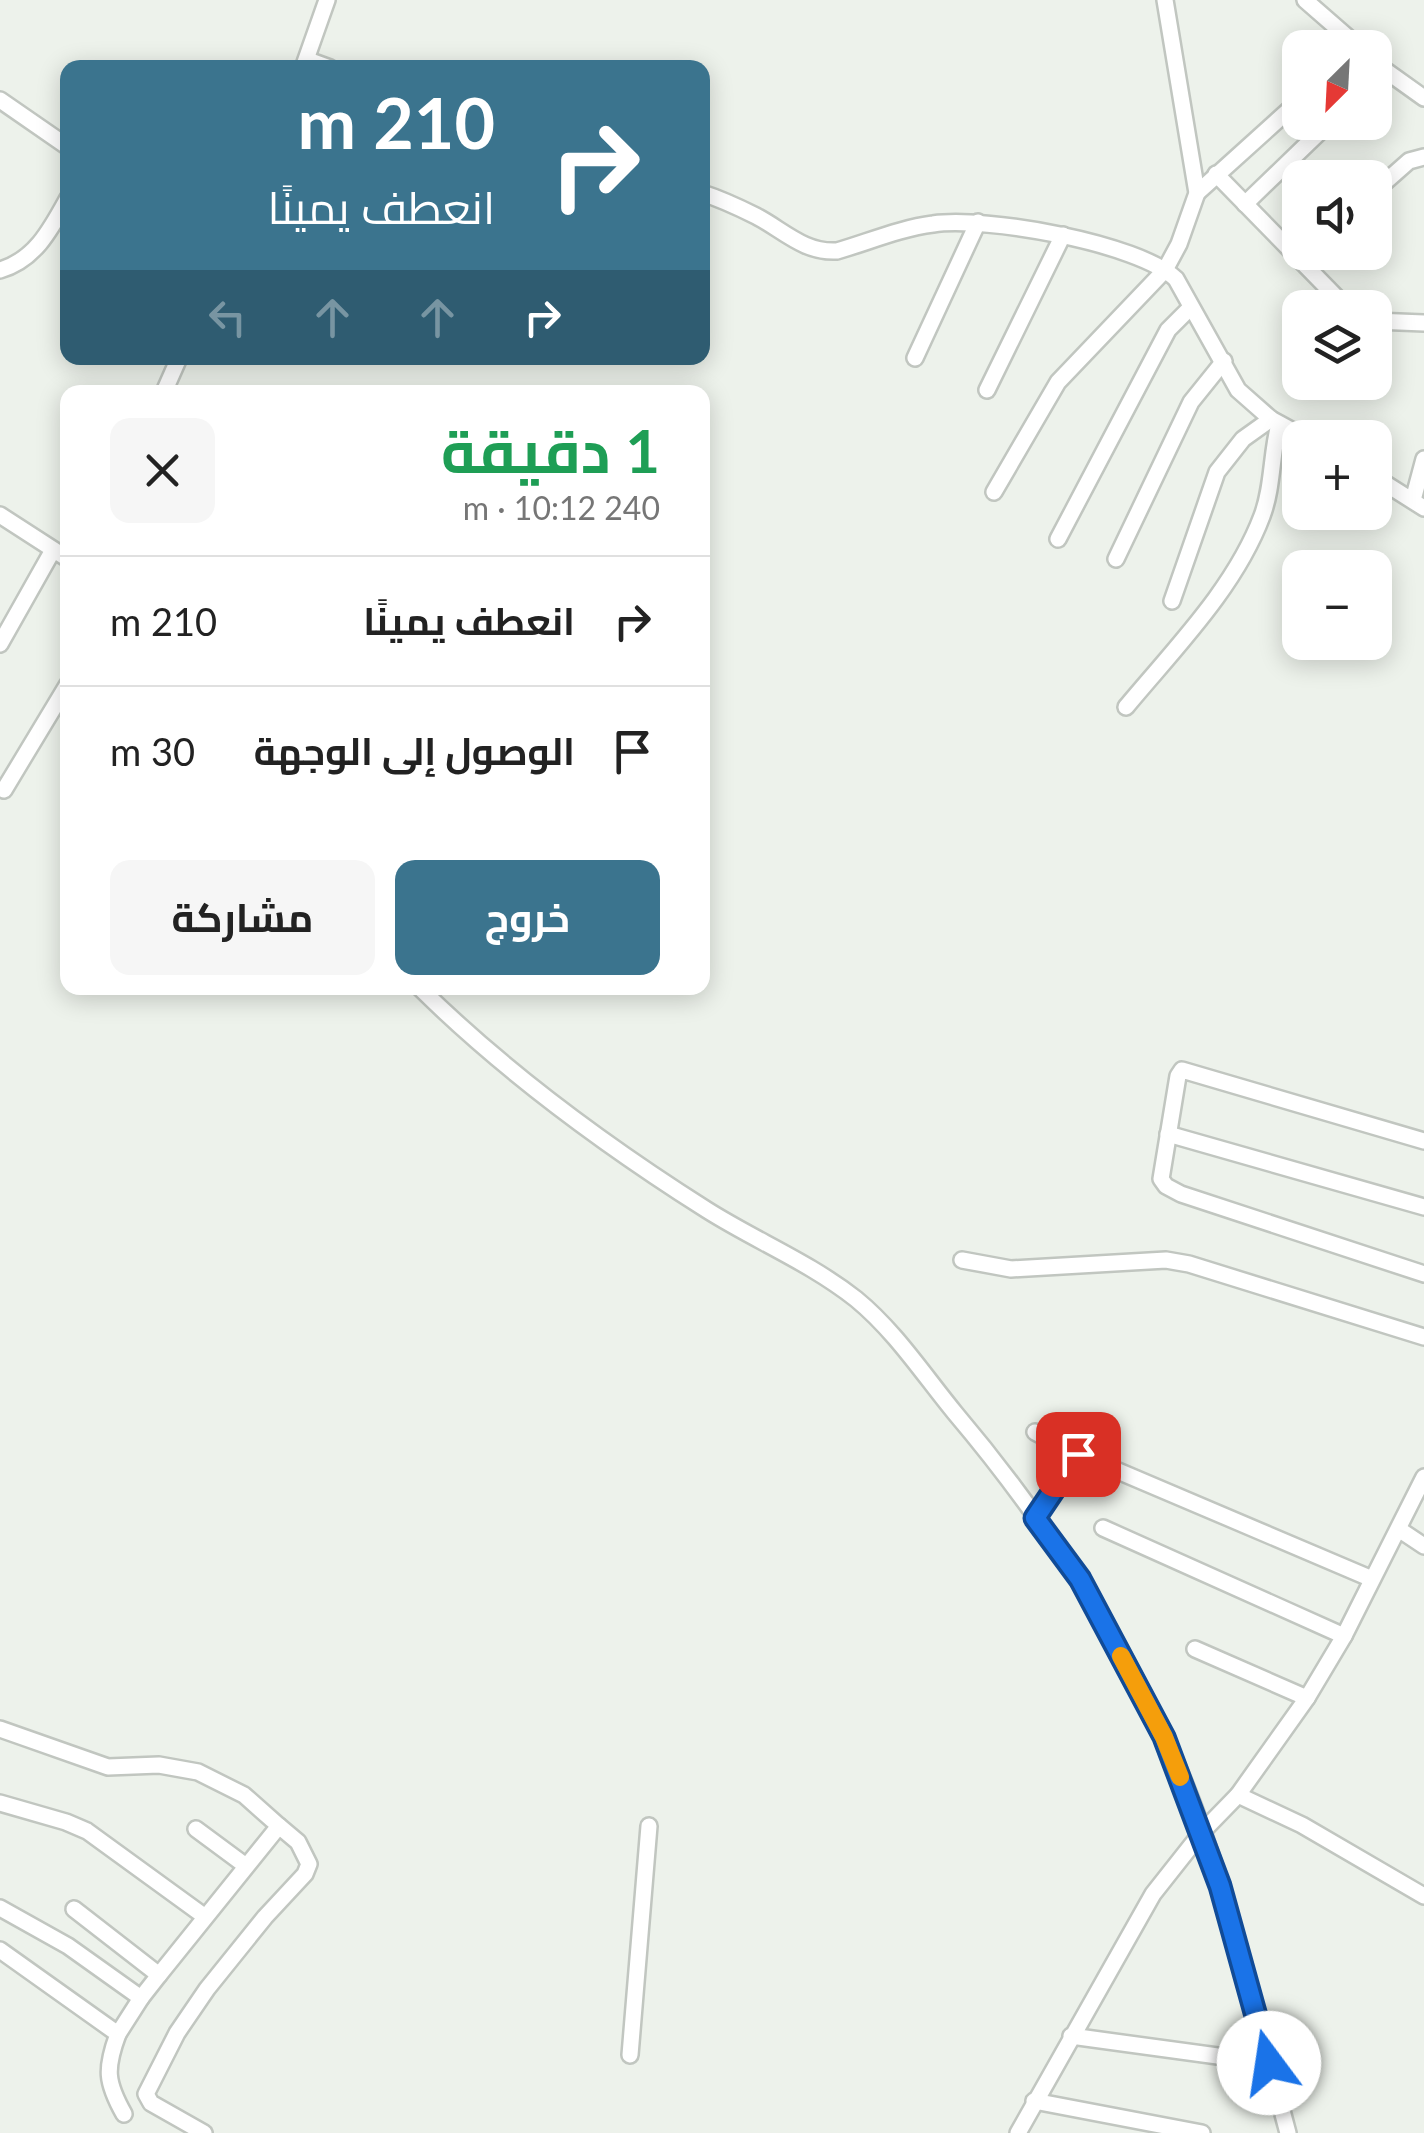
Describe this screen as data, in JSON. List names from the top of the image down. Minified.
{"north":"bottom left","page":{"map_buttons":["+","−"],"turn":["210 m","انعطف يمينًا"],"heading":["1 دقيقة","240 m · 10:12"],"list":[{"name":"انعطف يمينًا","value":"210 m"},{"name":"الوصول إلى الوجهة","value":"30 m"}],"buttons":["خروج","مشاركة"]}}
